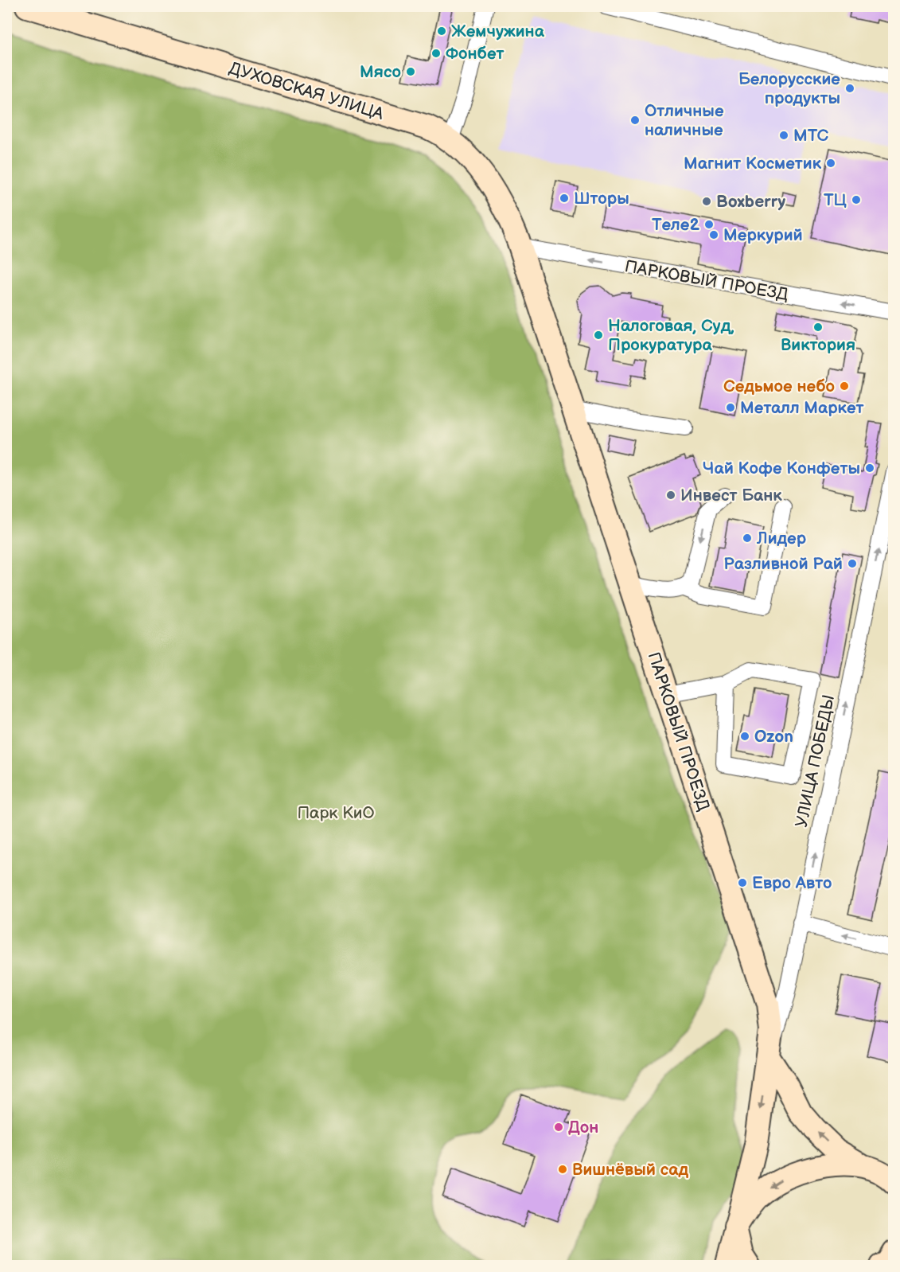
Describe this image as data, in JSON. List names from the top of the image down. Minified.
{"streets":{"street":["ДУХОВСКАЯ УЛИЦА","ПАРКОВЫЙ ПРОЕЗД","УЛИЦА ПОБЕДЫ"]},"crossings":[["ДУХОВСКАЯ УЛИЦА","ПАРКОВЫЙ ПРОЕЗД"],["ПАРКОВЫЙ ПРОЕЗД","УЛИЦА ПОБЕДЫ"]],"one_way":["УЛИЦА ПОБЕДЫ"],"parks":["Парк КиО"],"places":["Жемчужина","Фонбет","Мясо","Белорусские продукты","Отличные наличные","МТС","Магнит Косметик","Шторы","ТЦ","Boxberry","Теле2","Меркурий","Виктория","Налоговая, Суд, Прокуратура","Седьмое небо","Металл Маркет","Чай Кофе Конфеты","Инвест Банк","Лидер","Разливной Рай","Ozon","Евро Авто","Дон","Вишнёвый сад"]}
